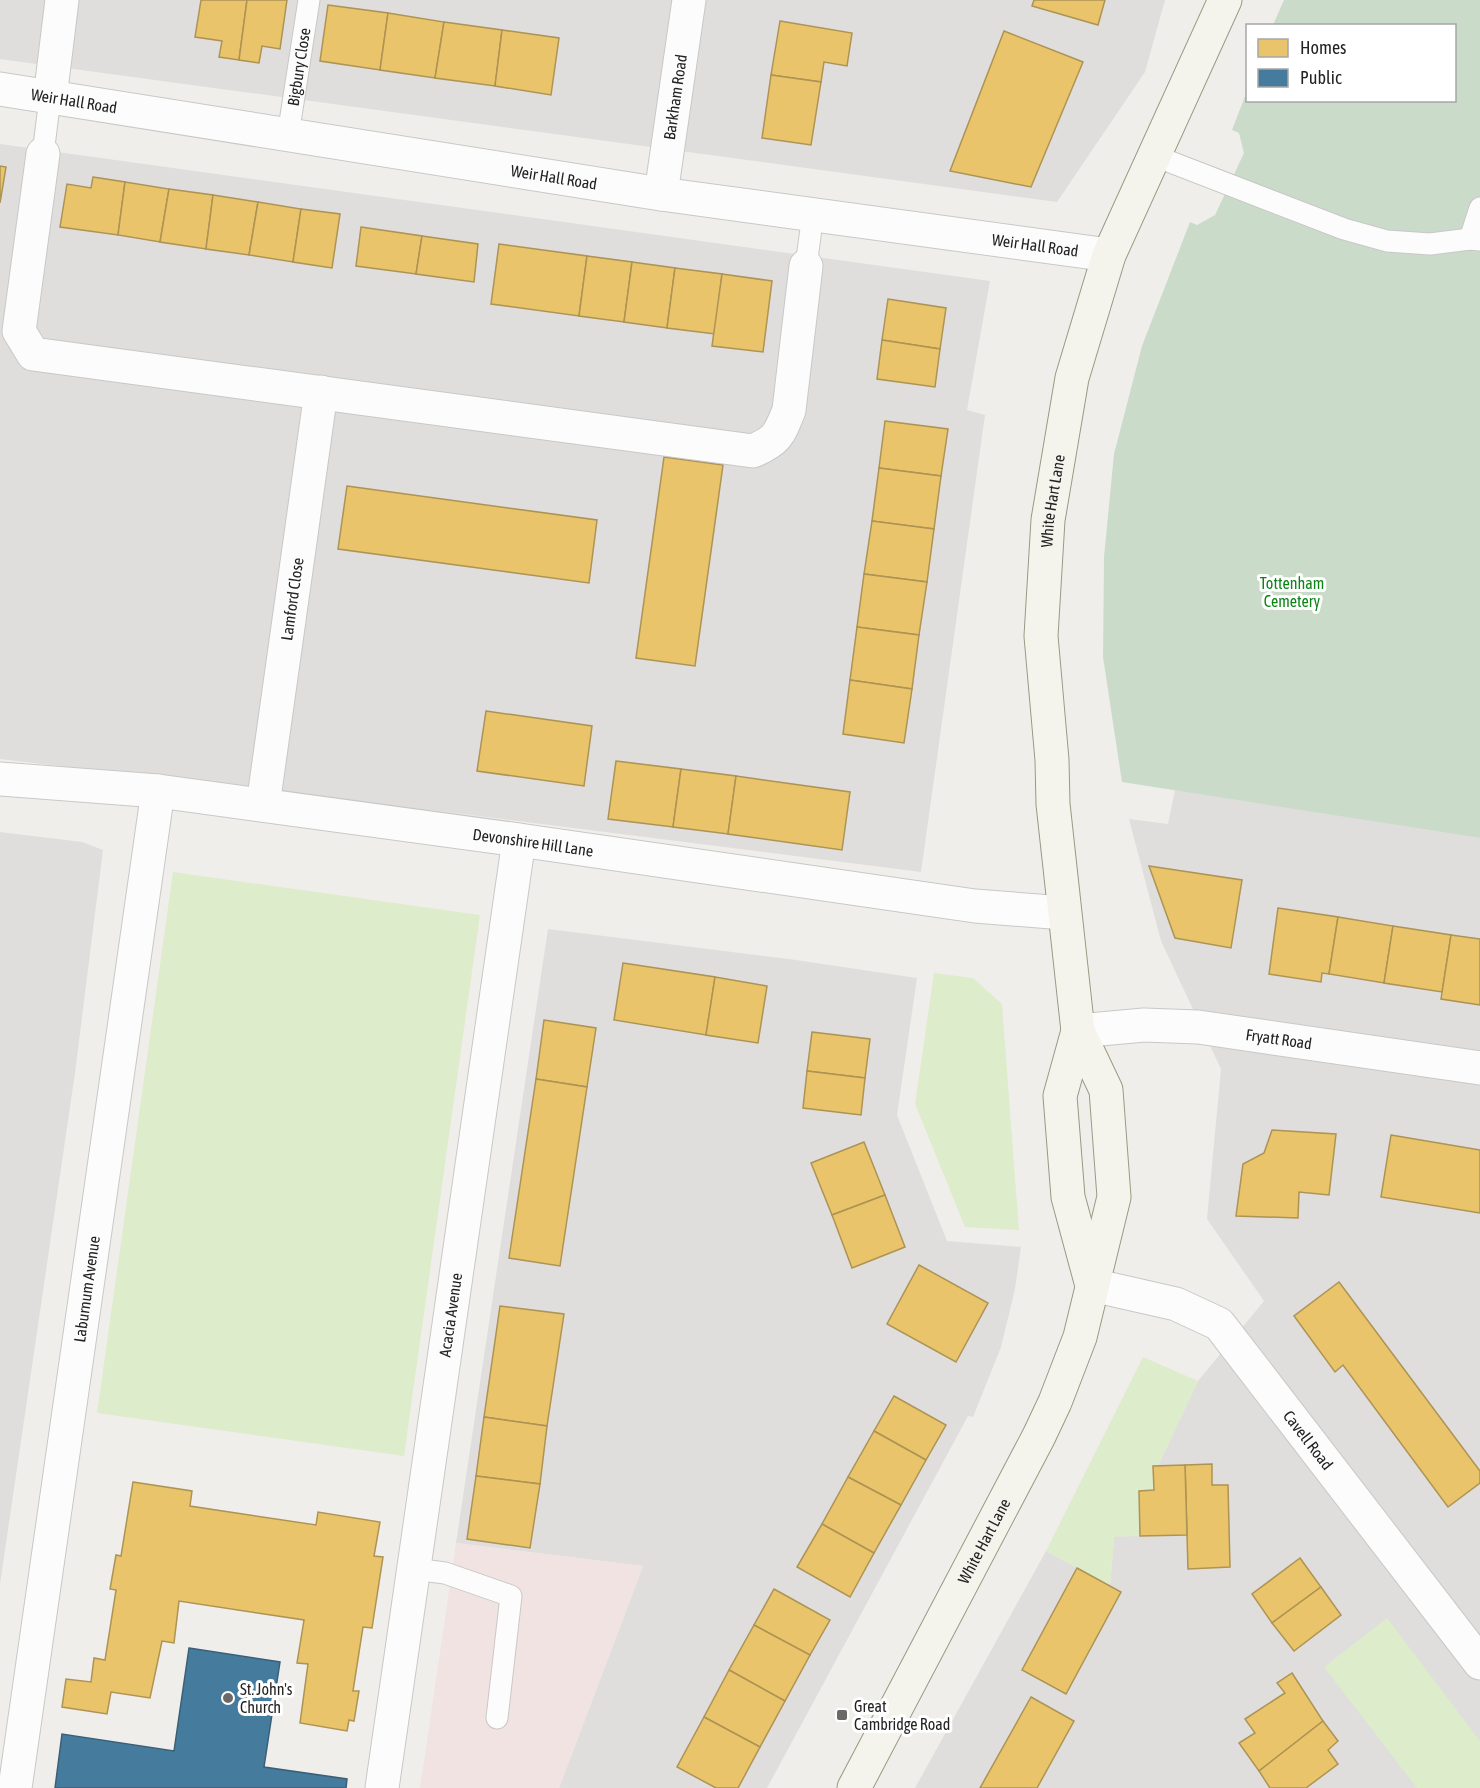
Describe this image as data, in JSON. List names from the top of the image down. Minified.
{"streets":{"street":["Barkham Road","Weir Hall Road","White Hart Lane","Lamford Close","Devonshire Hill Lane","Fryatt Road","Laburnum Avenue","Acacia Avenue","Cavell Road"],"lane":["Bigbury Close"]},"crossings":[["Bigbury Close","Weir Hall Road"],["Barkham Road","Weir Hall Road"],["Weir Hall Road","White Hart Lane"],["White Hart Lane","Devonshire Hill Lane"],["White Hart Lane","Fryatt Road"],["White Hart Lane","Cavell Road"],["Lamford Close","Devonshire Hill Lane"],["Devonshire Hill Lane","Laburnum Avenue"],["Devonshire Hill Lane","Acacia Avenue"]],"parks":["Tottenham Cemetery"],"places":{"other":["St. John's Church"],"transit":["Great Cambridge Road"]},"legend":["Homes","Public"]}
